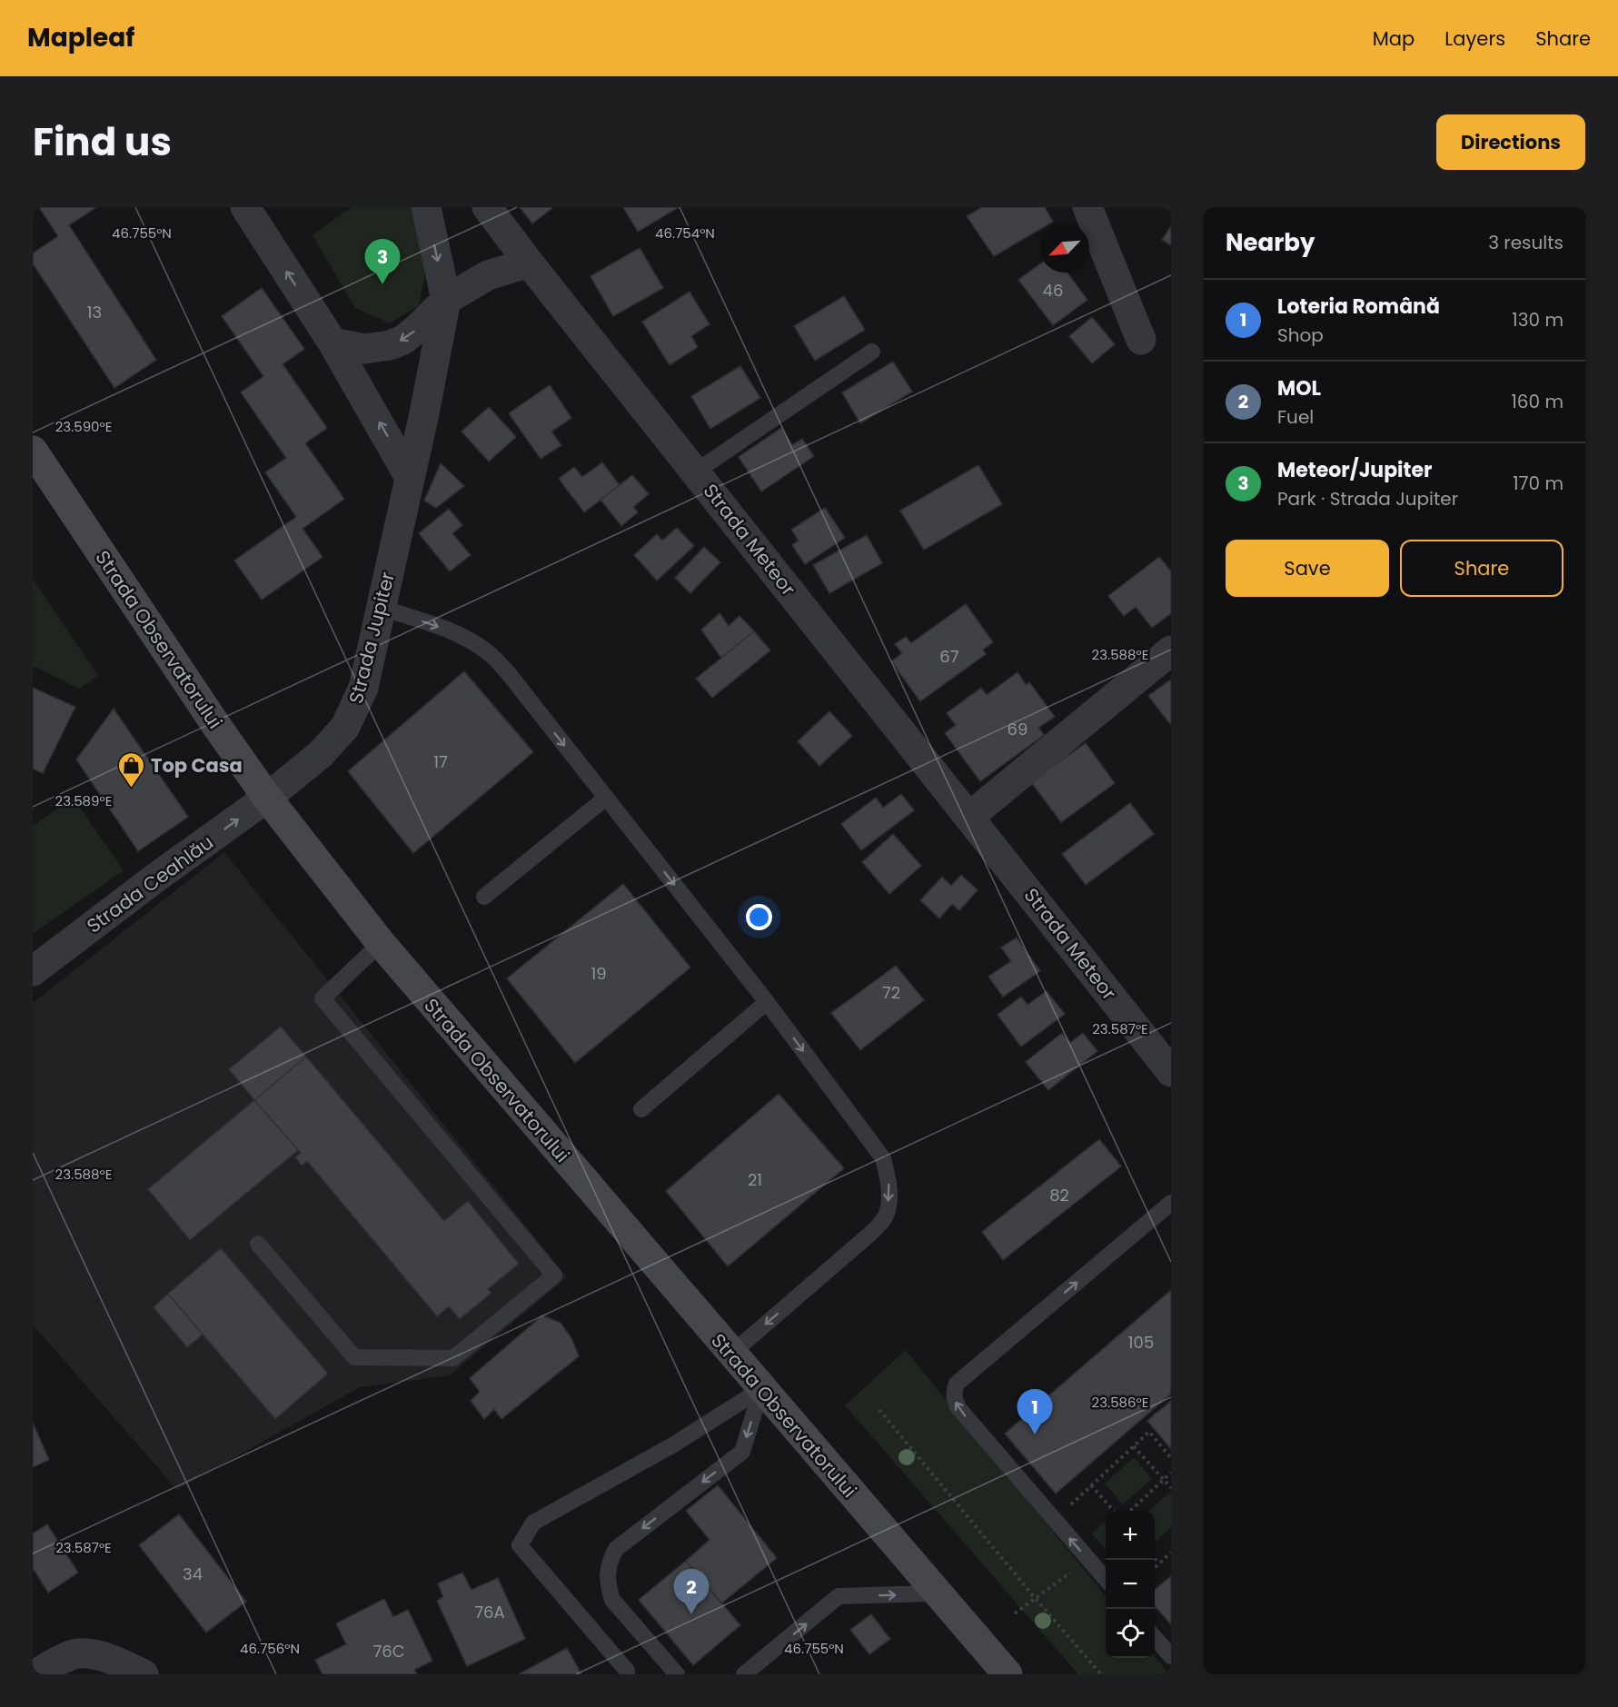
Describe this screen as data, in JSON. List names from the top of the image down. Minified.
{"streets":{"main road":["Strada Observatorului"],"street":["Strada Meteor","Strada Jupiter","Strada Ceahlău"]},"crossings":[["Strada Jupiter","Strada Observatorului"],["Strada Jupiter","Strada Ceahlău"],["Strada Observatorului","Strada Ceahlău"]],"one_way":["Strada Ceahlău"],"places":{"shop":["Top Casa"]},"house_numbers":["46","13","67","69","17","19","72","21","82","105","34","76A","76C"],"north":"bottom left","page":{"header":"Mapleaf","nav":["Map","Layers","Share"],"title":"Find us","buttons":["Directions",["Save","Share"]],"heading":["Nearby","3 results"],"pins":["3","1","2"],"list":[{"mark":"1","name":"Loteria Română","note":"Shop","value":"130 m"},{"mark":"2","name":"MOL","note":"Fuel","value":"160 m"},{"mark":"3","name":"Meteor/Jupiter","note":"Park · Strada Jupiter","value":"170 m"}],"map_buttons":["+","−"]},"coordinates":["46.755°N","46.754°N","23.590°E","23.588°E","23.589°E","23.587°E","23.586°E","46.756°N"]}
